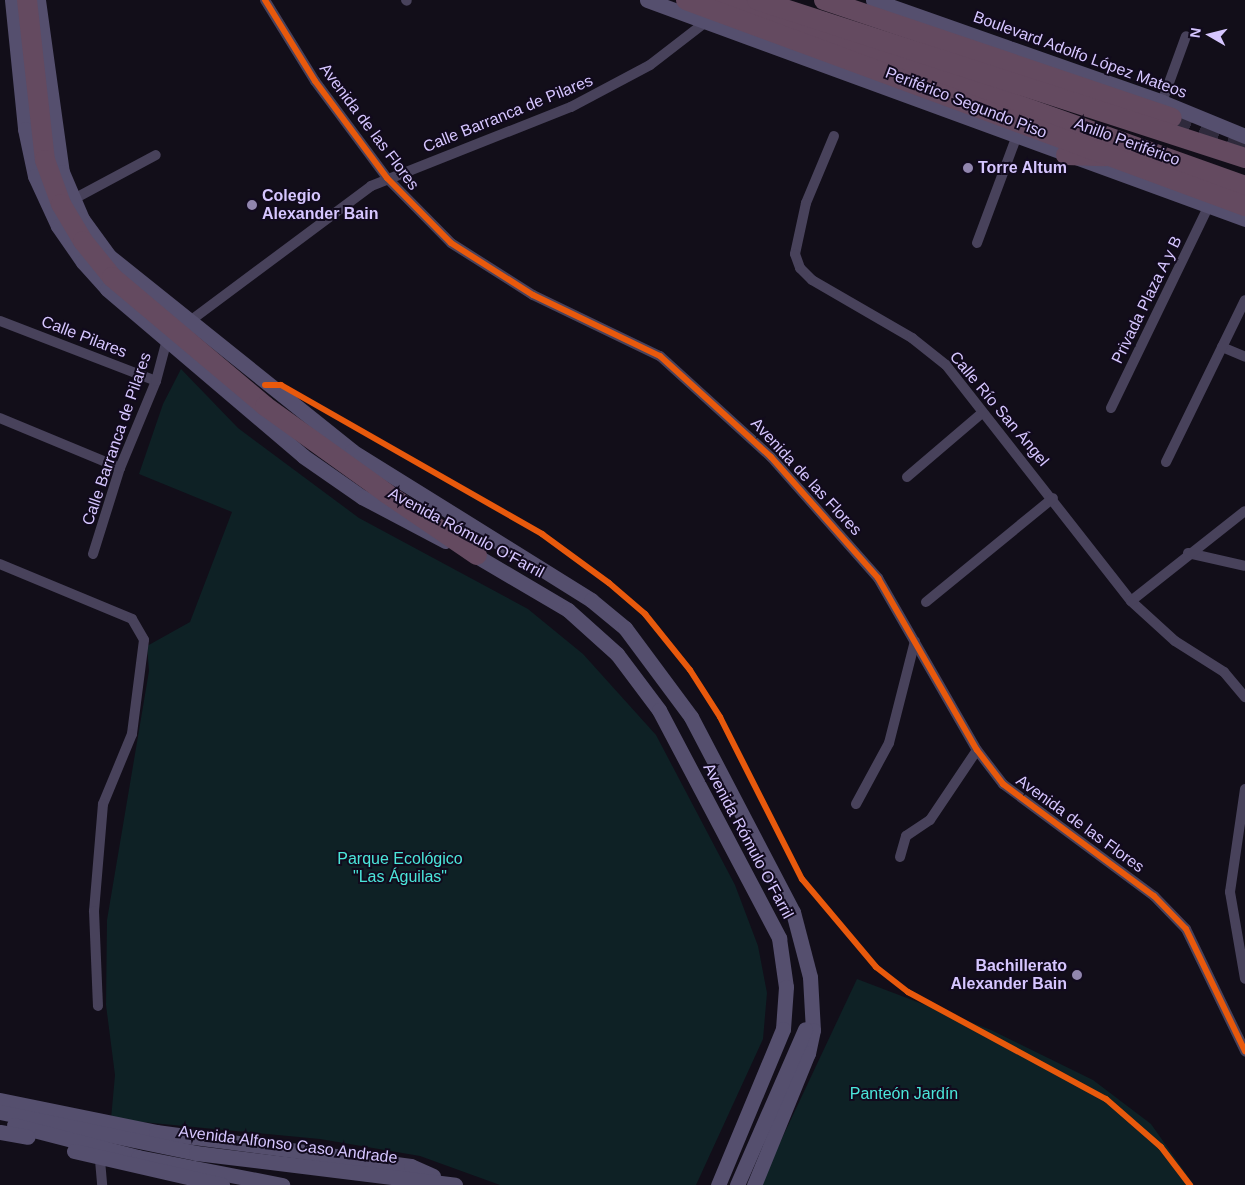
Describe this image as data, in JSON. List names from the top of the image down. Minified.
{"streets":{"highway":["Periférico Segundo Piso","Anillo Periférico"],"main road":["Boulevard Adolfo López Mateos","Avenida Rómulo O'Farril","Avenida Alfonso Caso Andrade"],"street":["Calle Barranca de Pilares","Avenida de las Flores","Privada Plaza A y B","Calle Pilares","Calle Río San Ángel"]},"crossings":[["Calle Barranca de Pilares","Avenida de las Flores"],["Calle Barranca de Pilares","Calle Pilares"],["Calle Barranca de Pilares","Avenida Rómulo O'Farril"]],"parks":["Parque Ecológico \"Las Águilas\"","Panteón Jardín"],"places":["Torre Altum","Colegio Alexander Bain","Bachillerato Alexander Bain"],"north":"left"}
